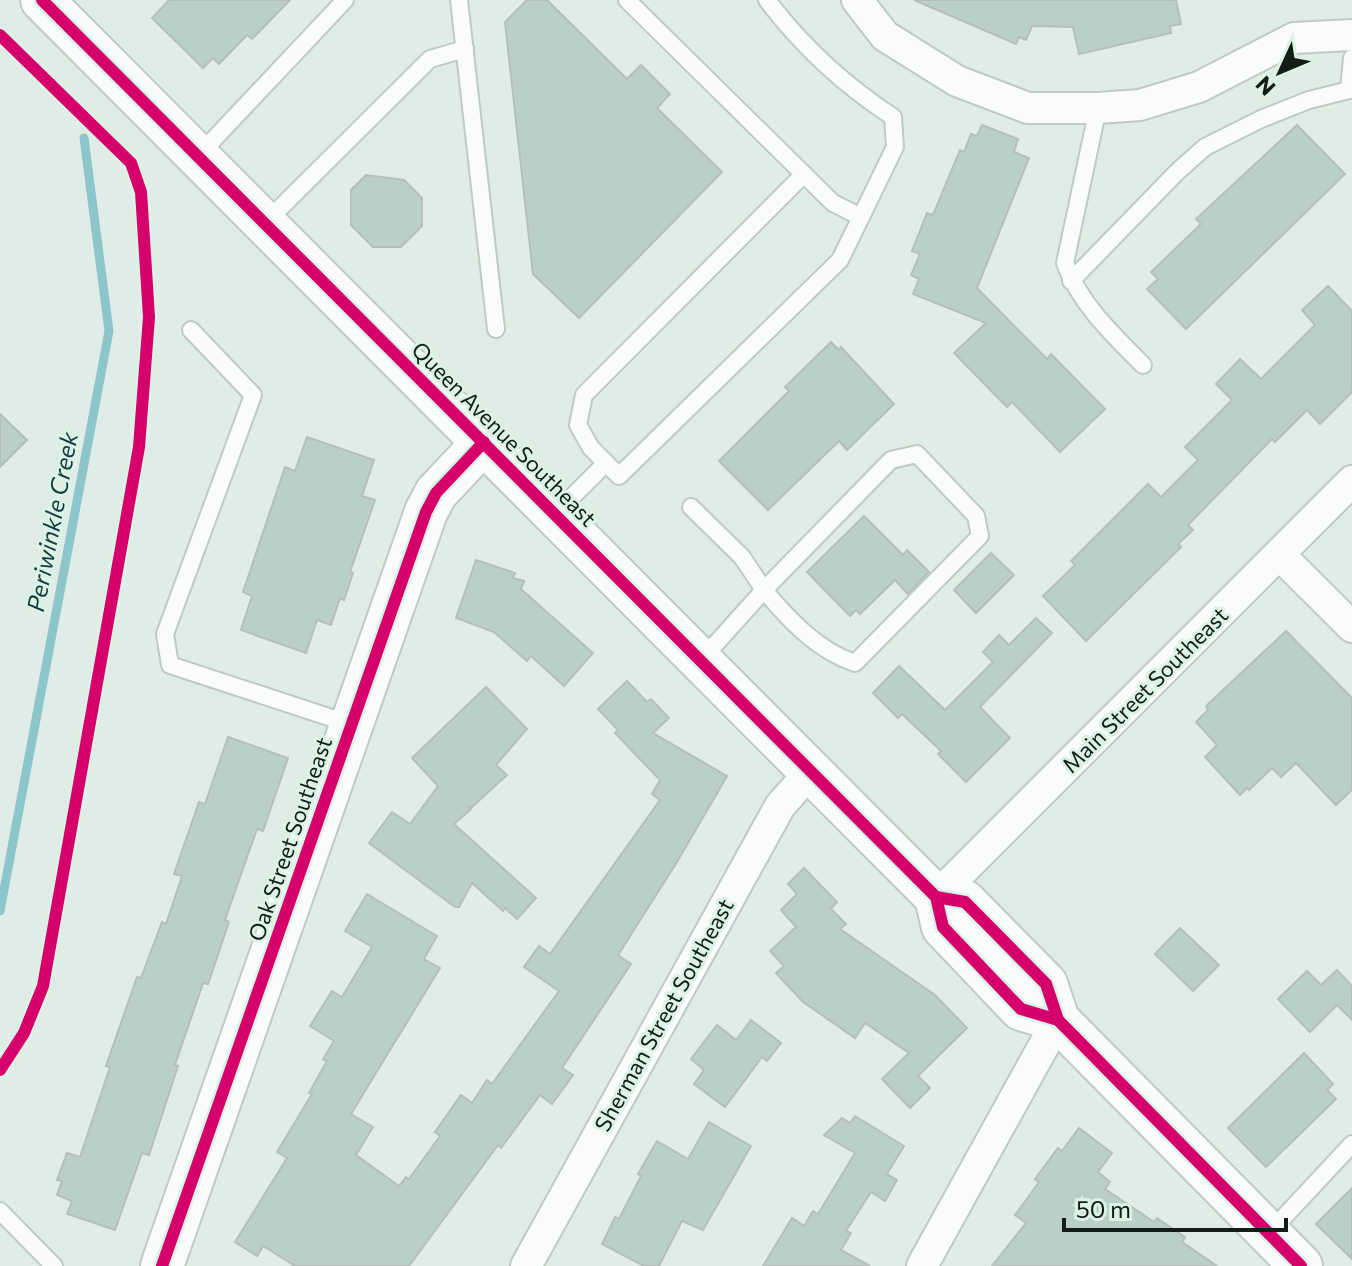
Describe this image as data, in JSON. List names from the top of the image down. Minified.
{"streets":{"main road":["Queen Avenue Southeast","Oak Street Southeast"],"street":["Main Street Southeast","Sherman Street Southeast"]},"crossings":[["Queen Avenue Southeast","Main Street Southeast"],["Queen Avenue Southeast","Oak Street Southeast"],["Queen Avenue Southeast","Sherman Street Southeast"]],"water":["Periwinkle Creek"],"scale_bar":"50 m","north":"bottom left"}
